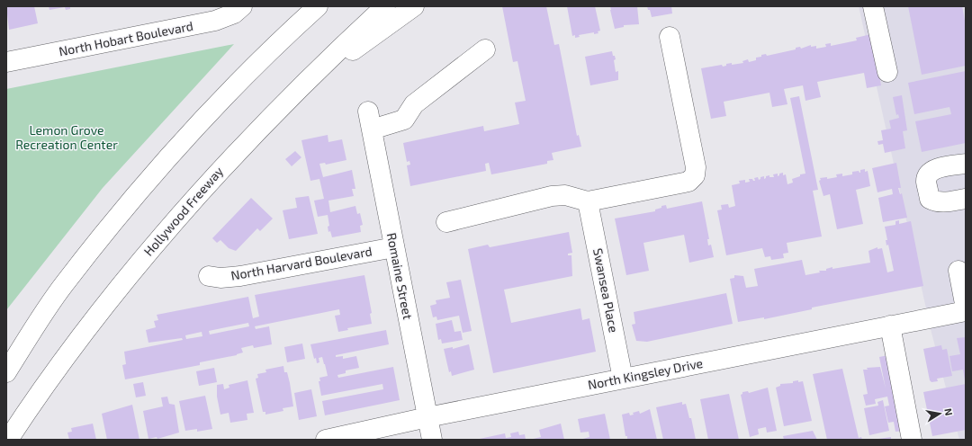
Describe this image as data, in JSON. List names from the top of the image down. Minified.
{"streets":{"main road":["North Hobart Boulevard","Hollywood Freeway","North Harvard Boulevard","Romaine Street","Swansea Place","North Kingsley Drive"]},"crossings":[["North Harvard Boulevard","Romaine Street"],["Romaine Street","North Kingsley Drive"],["Swansea Place","North Kingsley Drive"]],"parks":["Lemon Grove Recreation Center"],"north":"right"}
